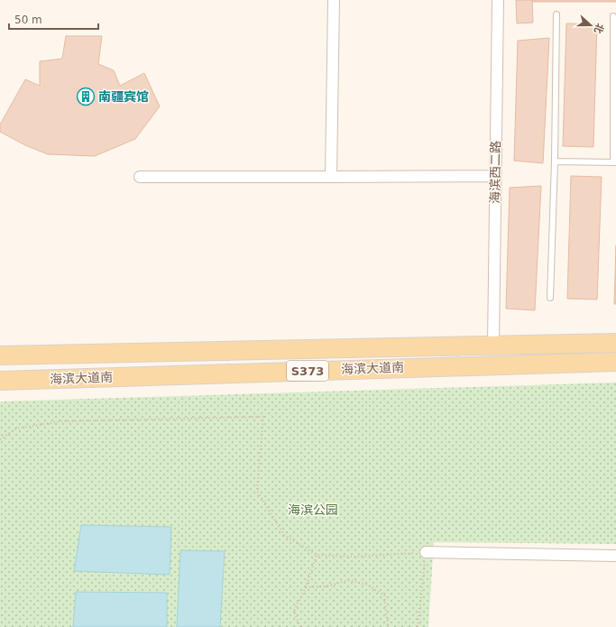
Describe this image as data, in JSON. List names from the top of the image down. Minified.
{"streets":{"main road":["海滨大道南","S373"],"street":["海滨西二路"]},"crossings":[["海滨西二路","海滨大道南"]],"parks":["海滨公园"],"places":{"building":["南疆宾馆"]},"scale_bar":"50 m","north":"right"}
